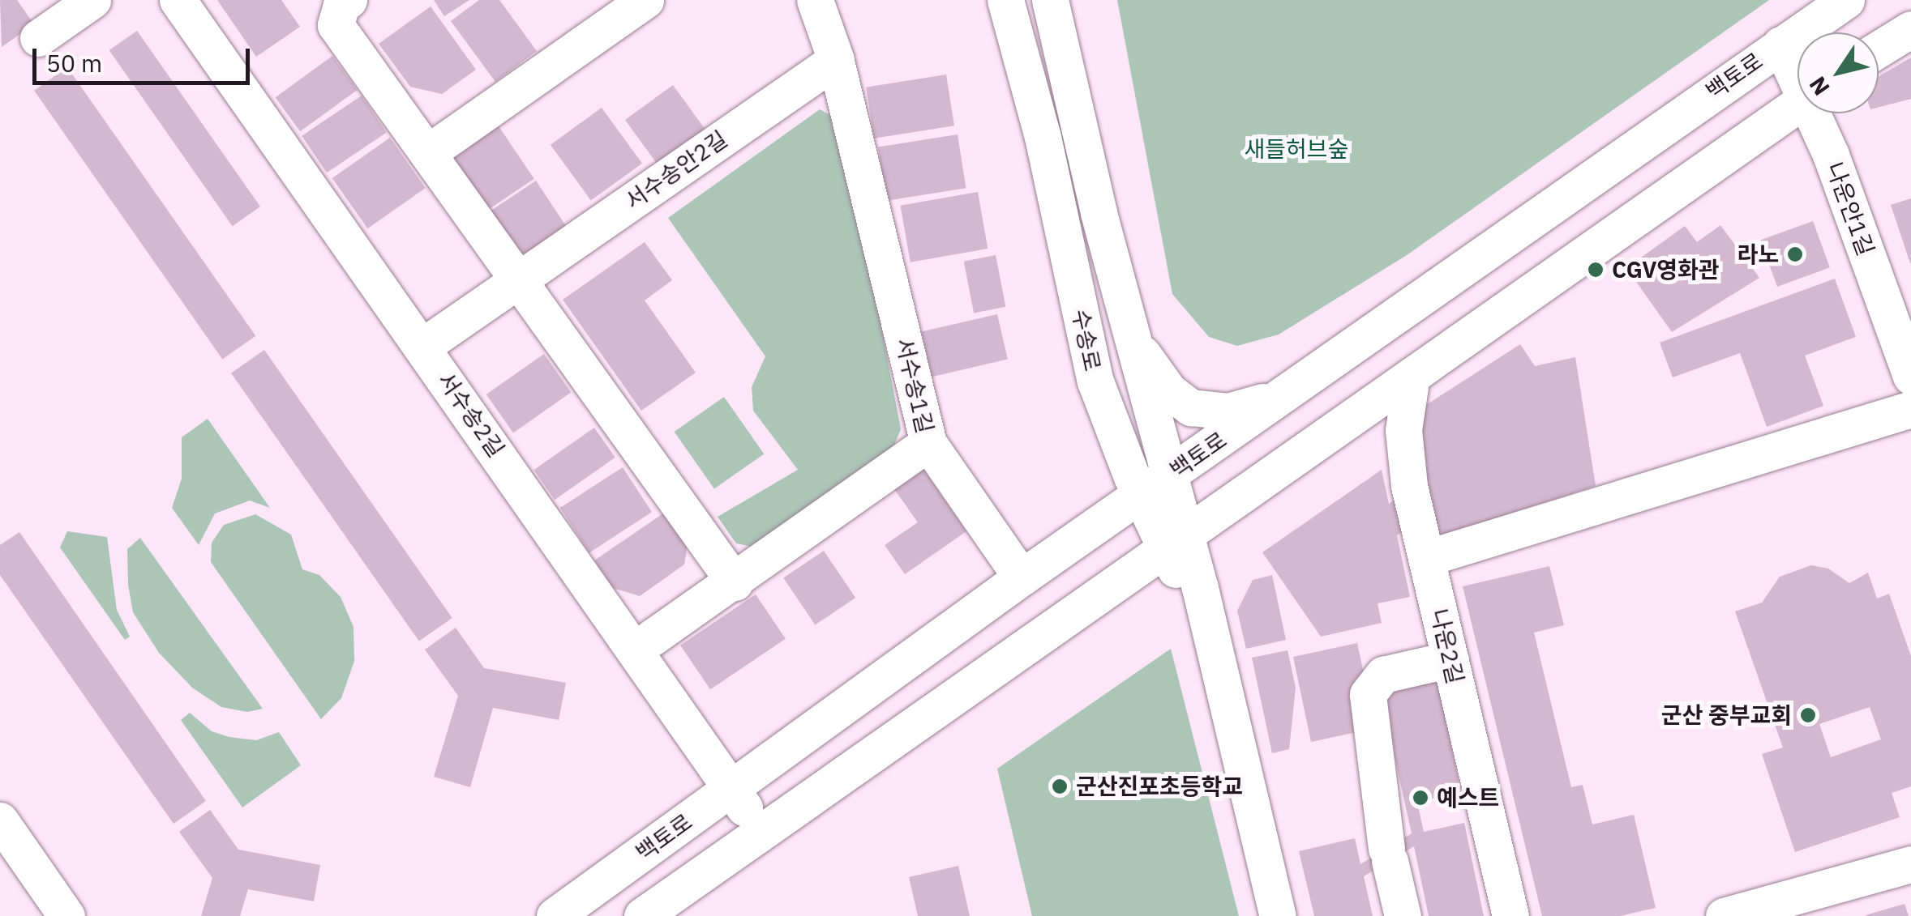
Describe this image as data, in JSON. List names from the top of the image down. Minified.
{"streets":{"street":["백토로","서수송안2길","나운안1길","수송로","서수송1길","서수송2길","나운2길"]},"crossings":[["백토로","나운안1길"],["백토로","수송로"],["백토로","서수송2길"],["서수송안2길","서수송1길"],["서수송안2길","서수송2길"]],"parks":["새들허브숲"],"places":["라노","CGV영화관","군산 중부교회","군산진포초등학교","예스트"],"scale_bar":"50 m","north":"bottom left"}
